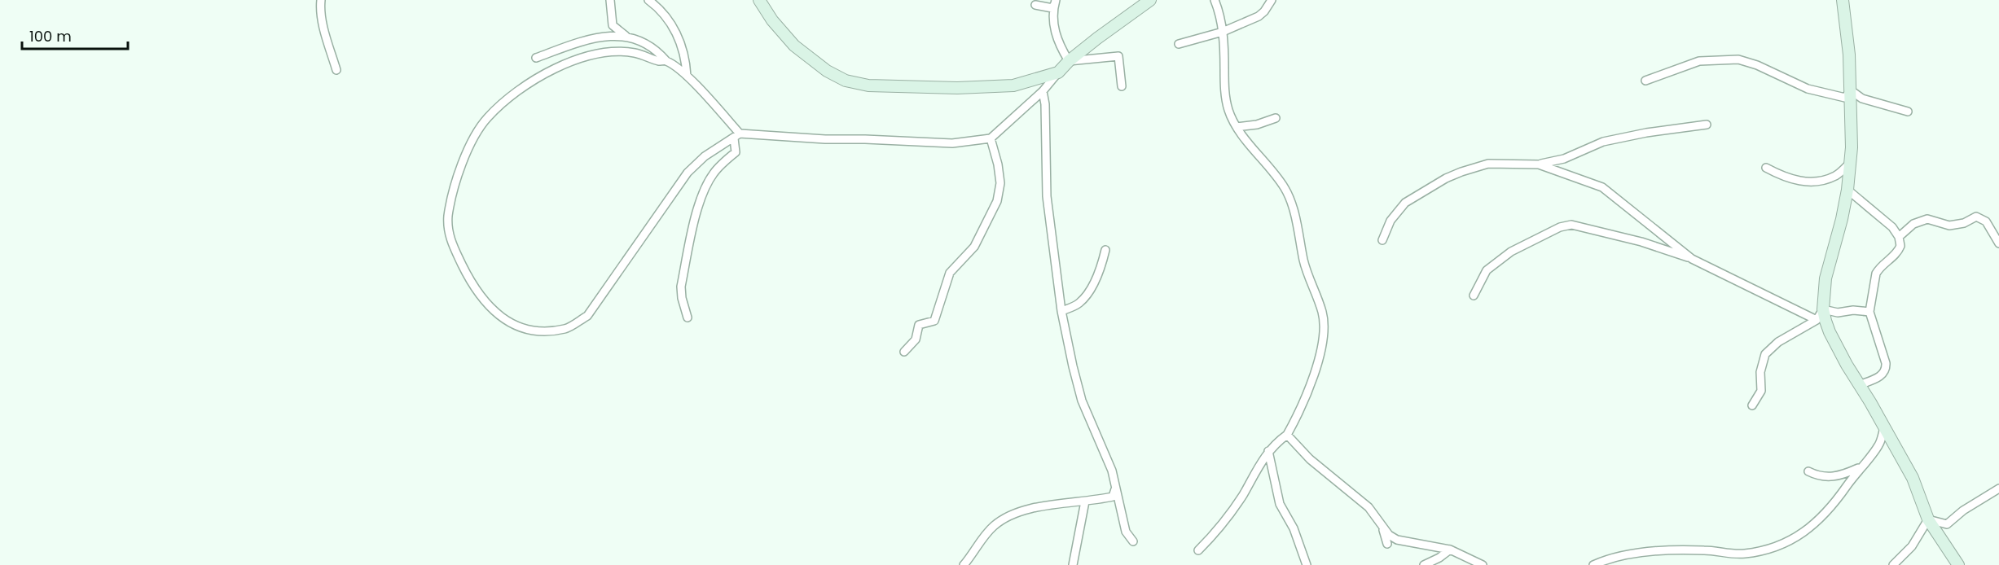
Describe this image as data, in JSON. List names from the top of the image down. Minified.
{"scale_bar":"100 m"}
